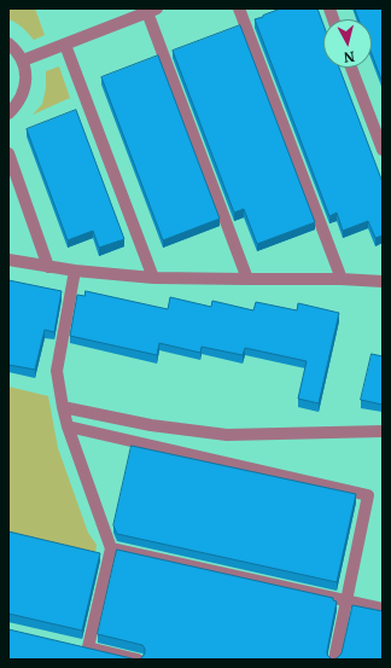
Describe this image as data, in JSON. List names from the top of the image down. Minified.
{"north":"bottom"}
